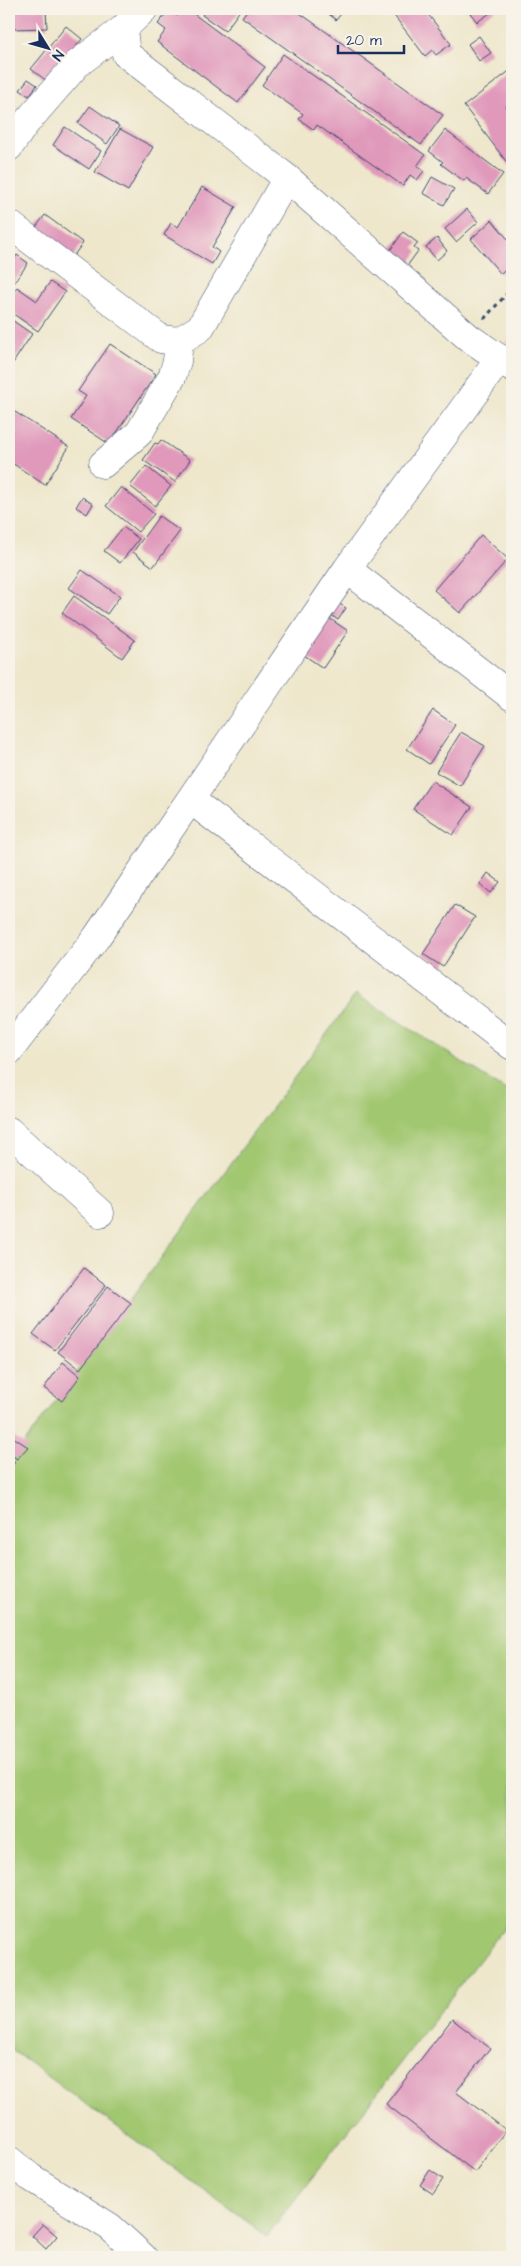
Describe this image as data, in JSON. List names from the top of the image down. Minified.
{"scale_bar":"20 m","north":"bottom right"}
